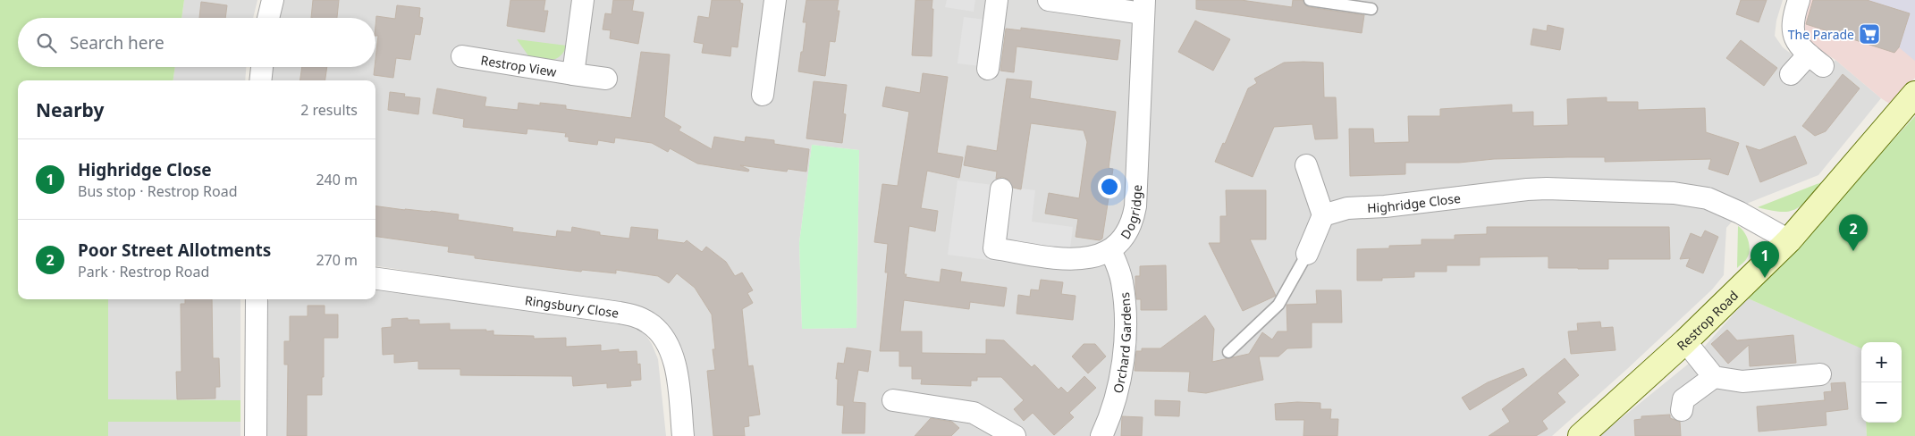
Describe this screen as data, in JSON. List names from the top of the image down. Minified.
{"streets":{"street":["Restrop View","Highridge Close","Dogridge","Ringsbury Close","Restrop Road","Orchard Gardens"]},"crossings":[["Highridge Close","Restrop Road"],["Dogridge","Orchard Gardens"]],"places":{"supermarket":["The Parade"]},"page":{"search":"Search here","heading":["Nearby","2 results"],"list":[{"mark":"1","name":"Highridge Close","note":"Bus stop · Restrop Road","value":"240 m"},{"mark":"2","name":"Poor Street Allotments","note":"Park · Restrop Road","value":"270 m"}],"pins":["2","1"],"map_buttons":["+","−"]}}
